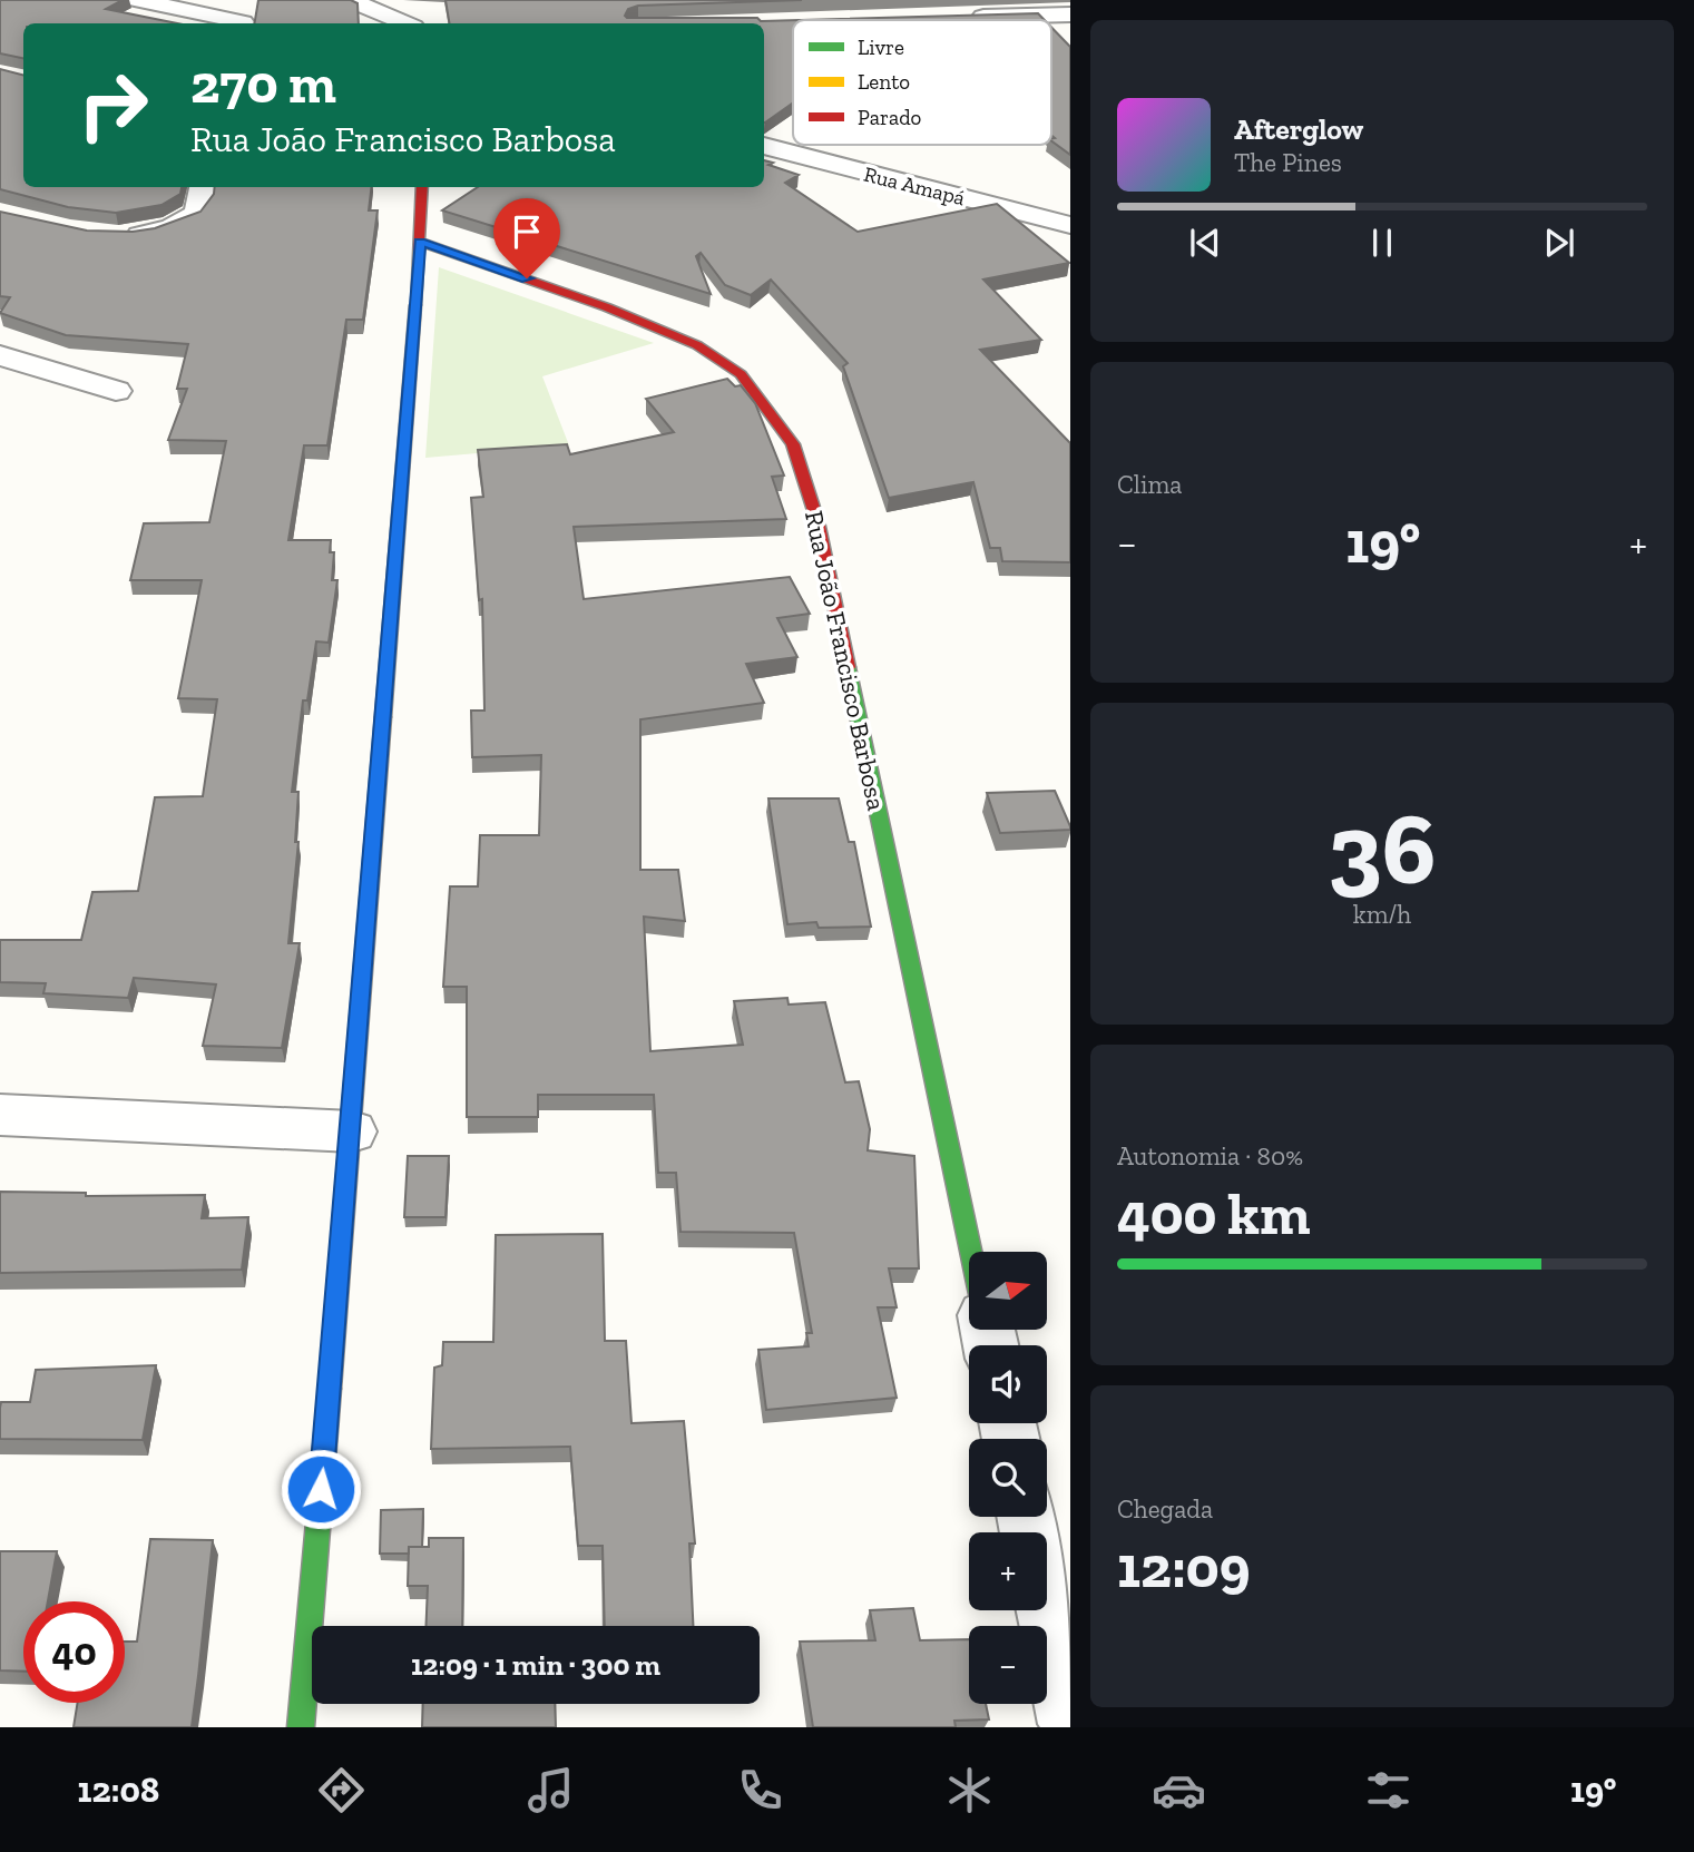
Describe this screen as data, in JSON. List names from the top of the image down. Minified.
{"streets":{"street":["Rua Amapá","Rua João Francisco Barbosa"]},"legend":["Livre","Lento","Parado"],"north":"right","page":{"turn":["270 m","Rua João Francisco Barbosa"],"song":["Afterglow","The Pines"],"tile":["Clima",["36","km/h"],["Autonomia · 80%","400 km"],["Chegada","12:09"]],"heat":["−","19°","+"],"map_buttons":["+","−"],"limit":"40","trip":"12:09 · 1 min · 300 m","tabs":["12:08","19°"]}}
